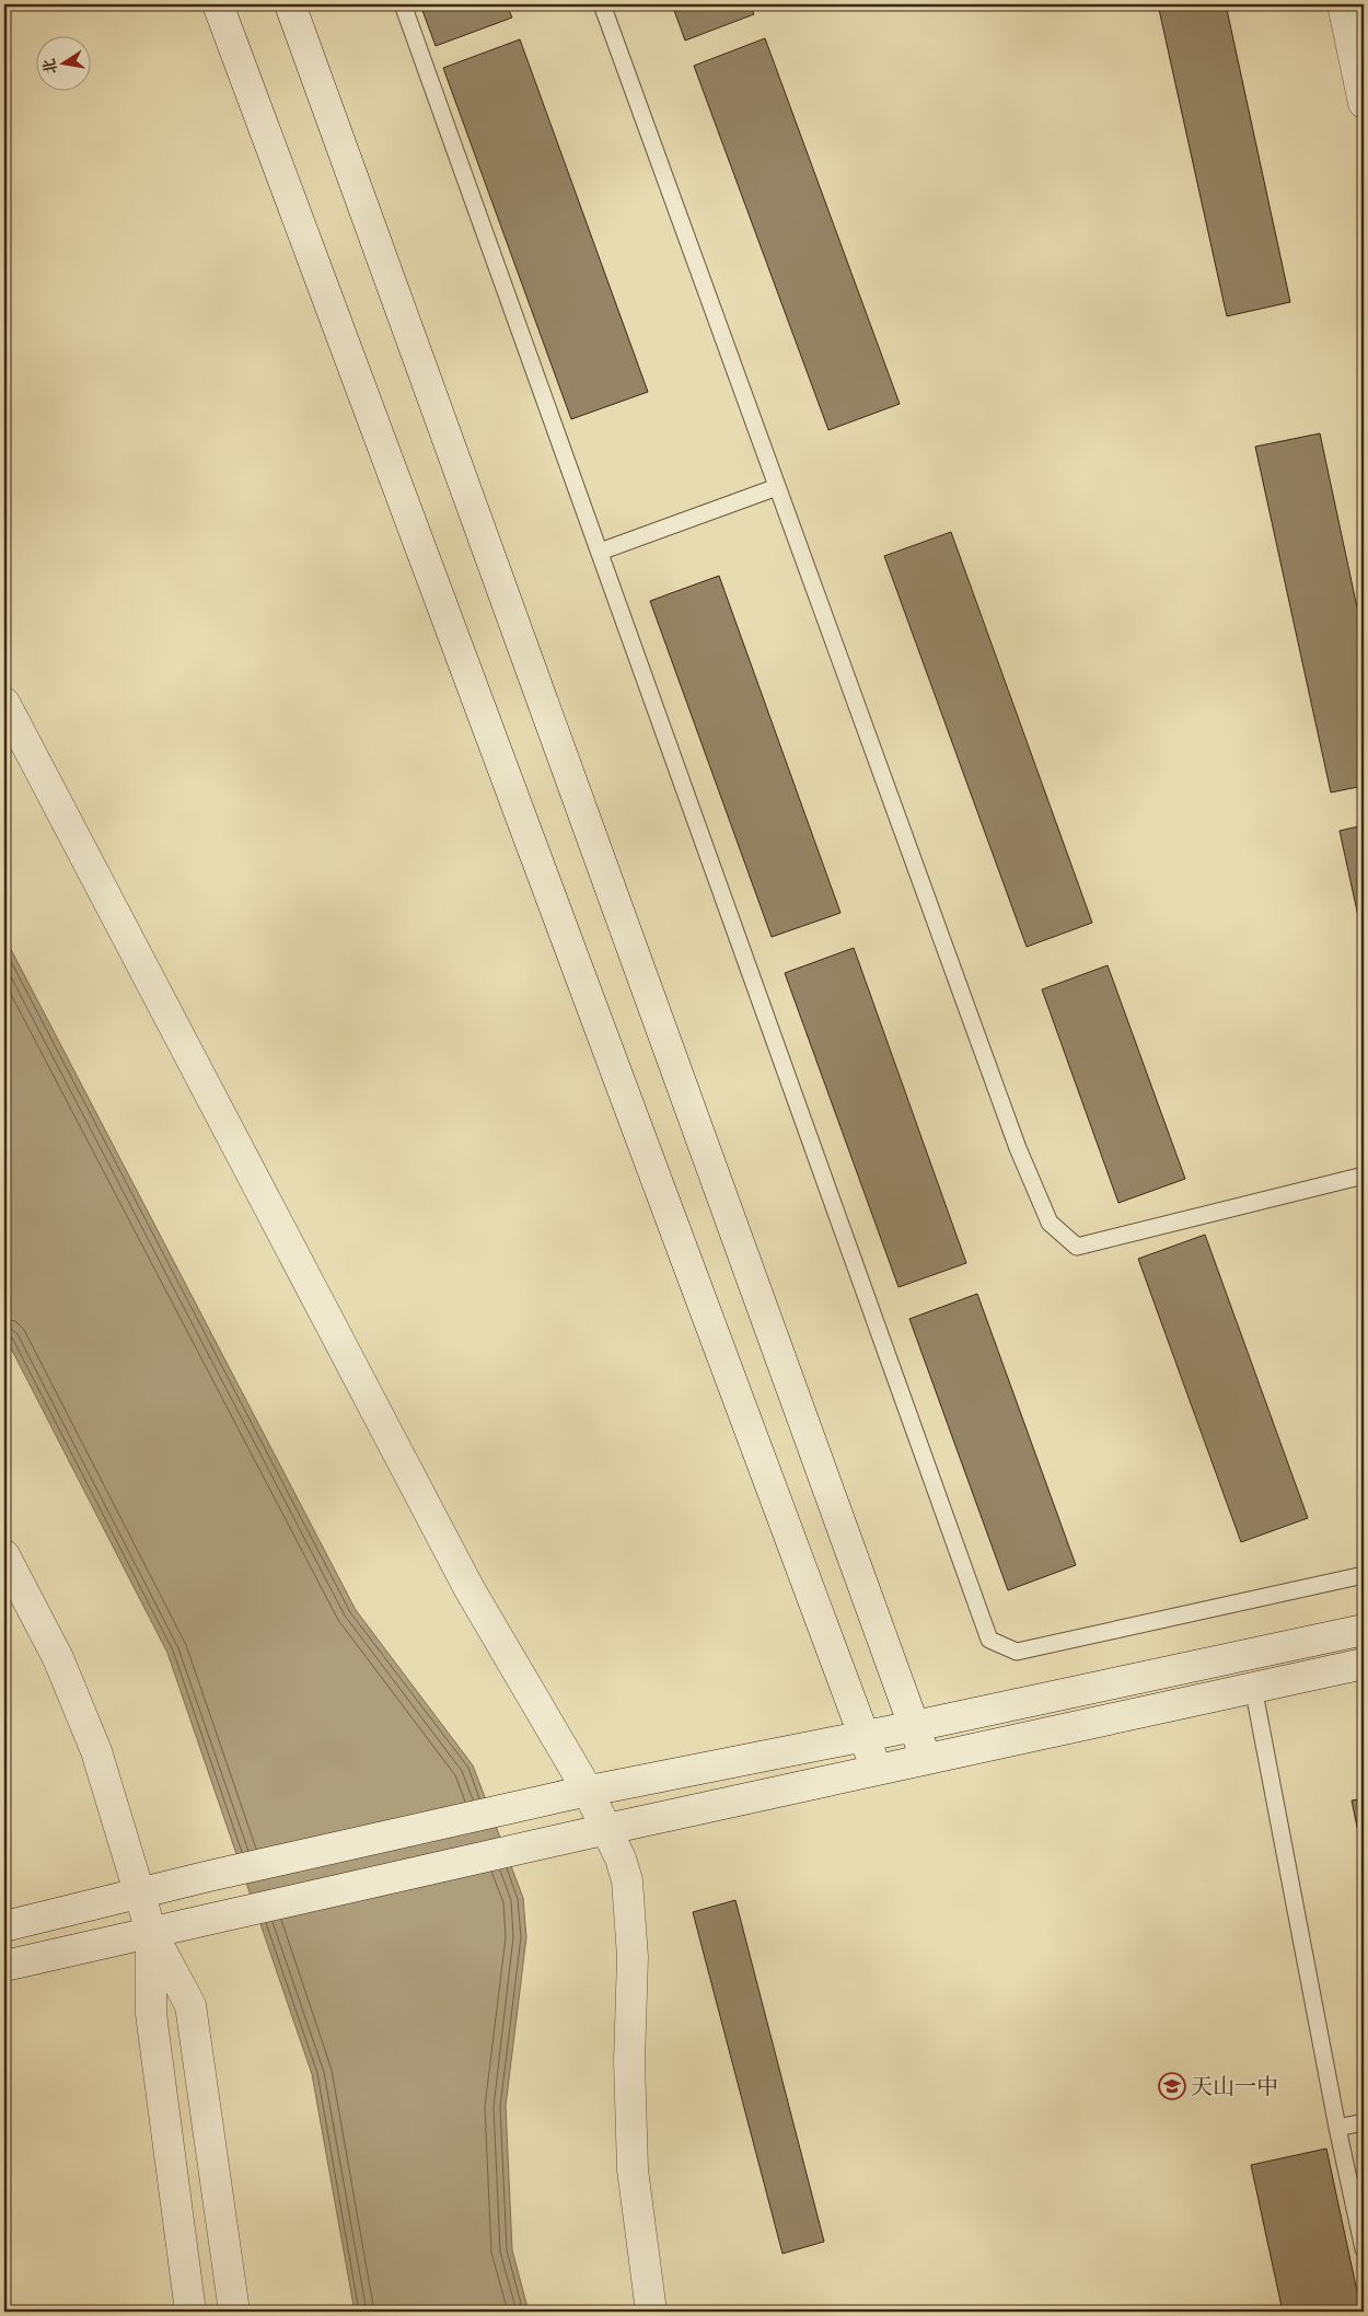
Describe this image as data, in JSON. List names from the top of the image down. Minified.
{"places":{"school or university":["天山一中"]},"north":"left"}
